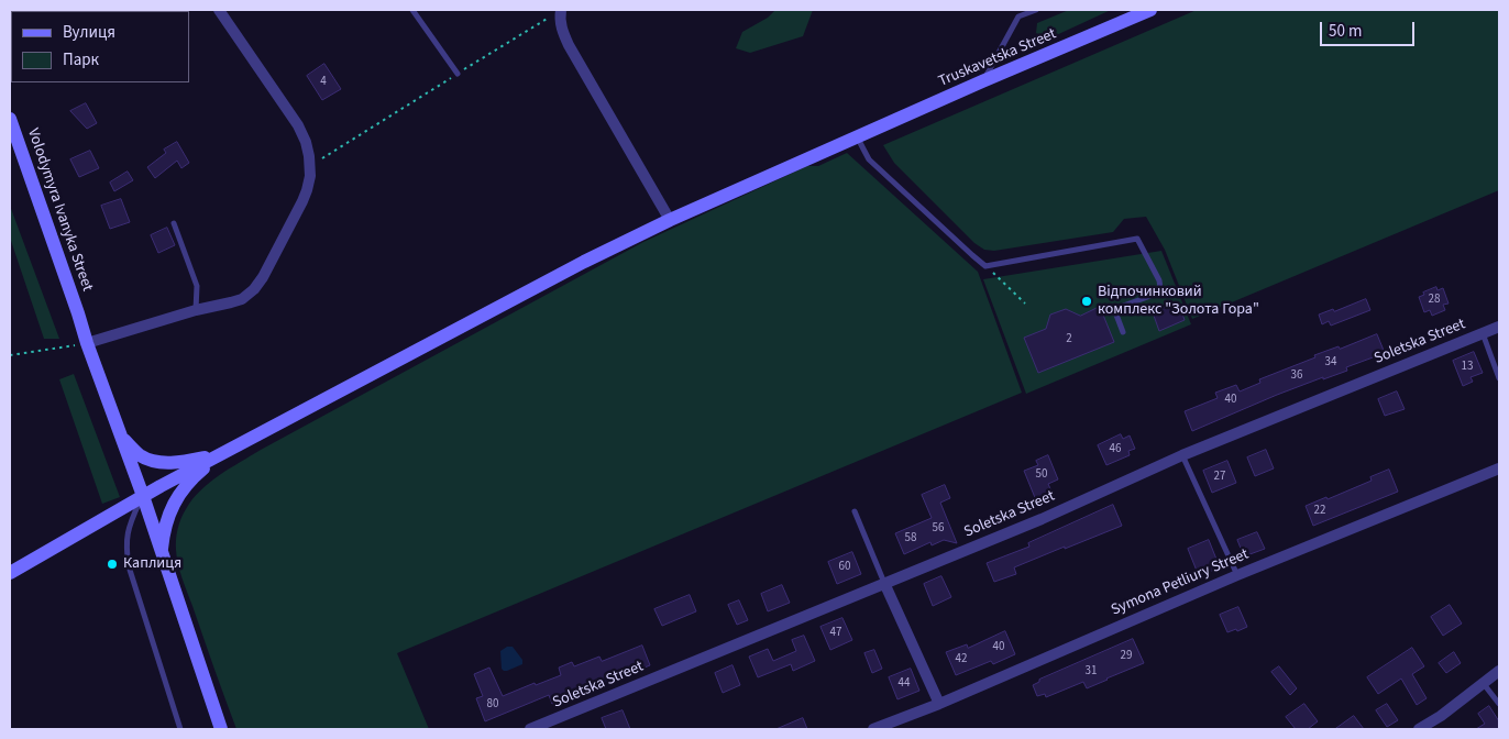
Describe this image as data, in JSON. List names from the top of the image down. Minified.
{"streets":{"main road":["Truskavetska Street","Volodymyra Ivanyka Street"],"street":["Soletska Street","Symona Petliury Street"]},"places":["Відпочинковий комплекс \"Золота Гора\"","Каплиця"],"house_numbers":["4","28","2","34","13","36","40","46","50","27","22","56","58","60","47","40","29","42","31","44","80"],"legend":["Вулиця","Парк"],"scale_bar":"50 m"}
